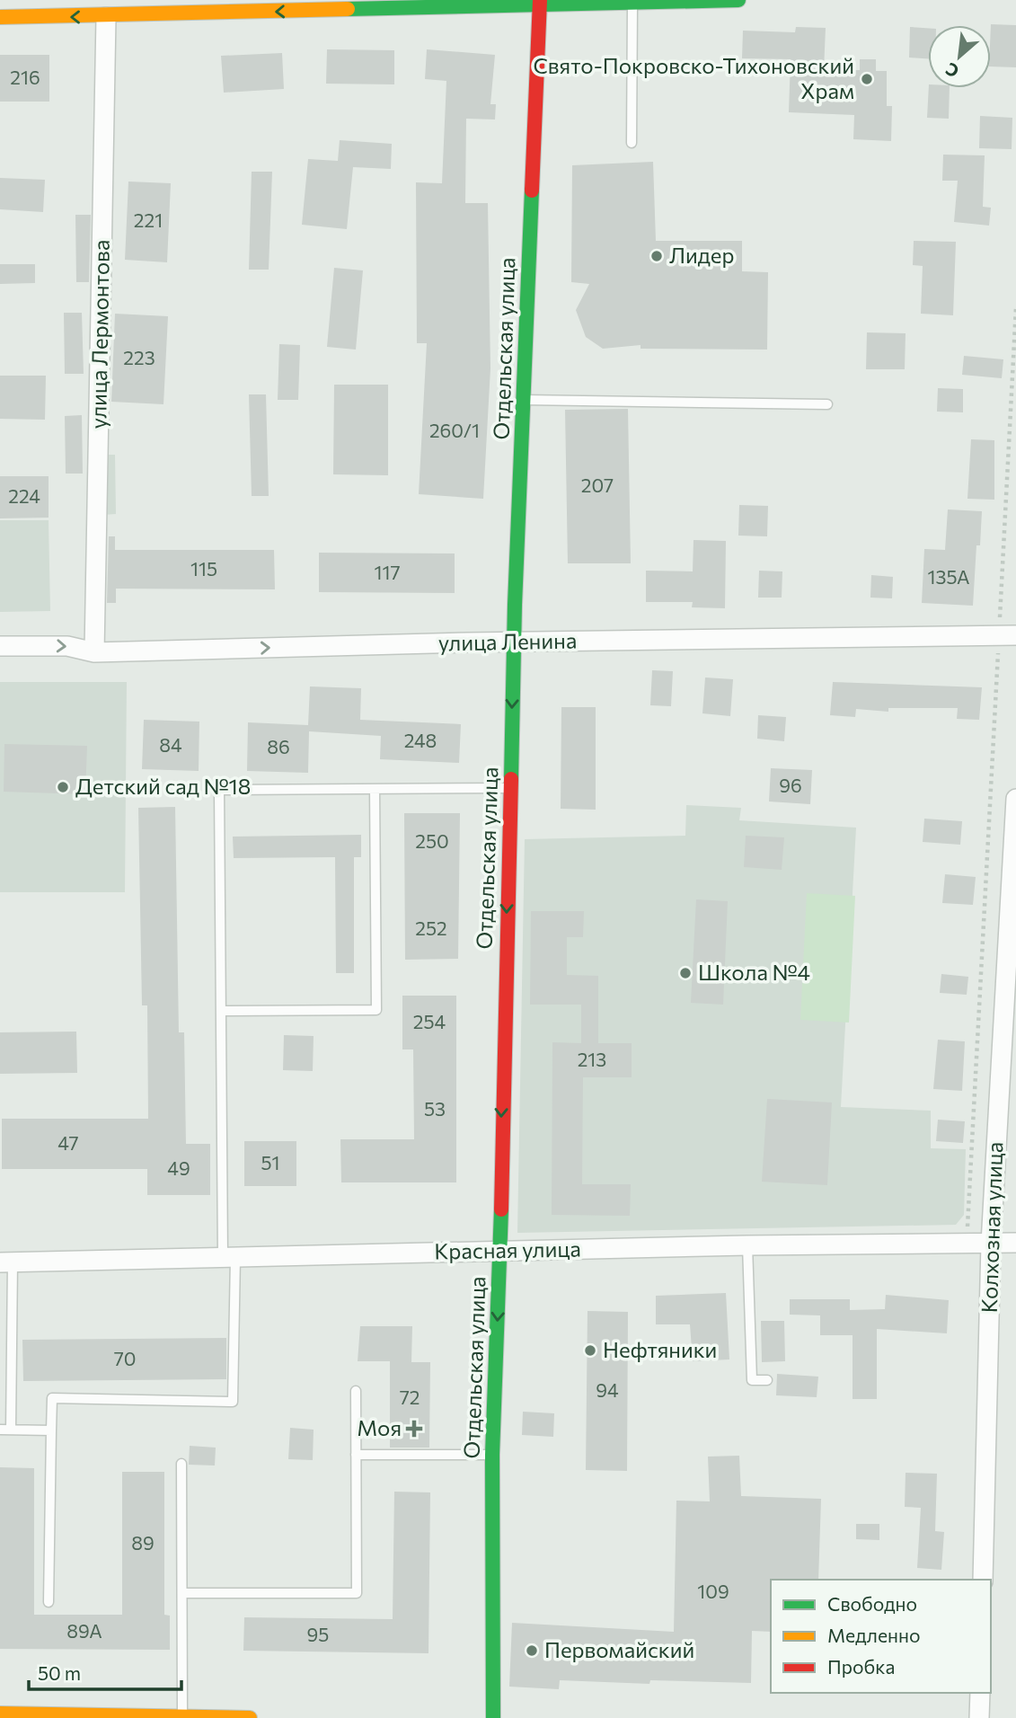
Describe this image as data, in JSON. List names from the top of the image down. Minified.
{"streets":{"street":["улица Лермонтова","Отдельская улица","улица Ленина","Колхозная улица","Красная улица"]},"crossings":[["улица Лермонтова","улица Ленина"],["Отдельская улица","улица Ленина"],["Отдельская улица","Красная улица"],["Колхозная улица","Красная улица"]],"one_way":["Отдельская улица","улица Ленина"],"places":{"other":["Свято-Покровско-Тихоновский Храм","Лидер","Детский сад №18","Школа №4","Нефтяники","Первомайский"],"health":["Моя"]},"house_numbers":["216","221","223","260/1","207","224","115","117","135А","248","84","86","96","250","252","254","213","53","47","51","49","70","94","72","89","109","89А","95"],"legend":["Свободно","Медленно","Пробка"],"scale_bar":"50 m","north":"bottom left"}
